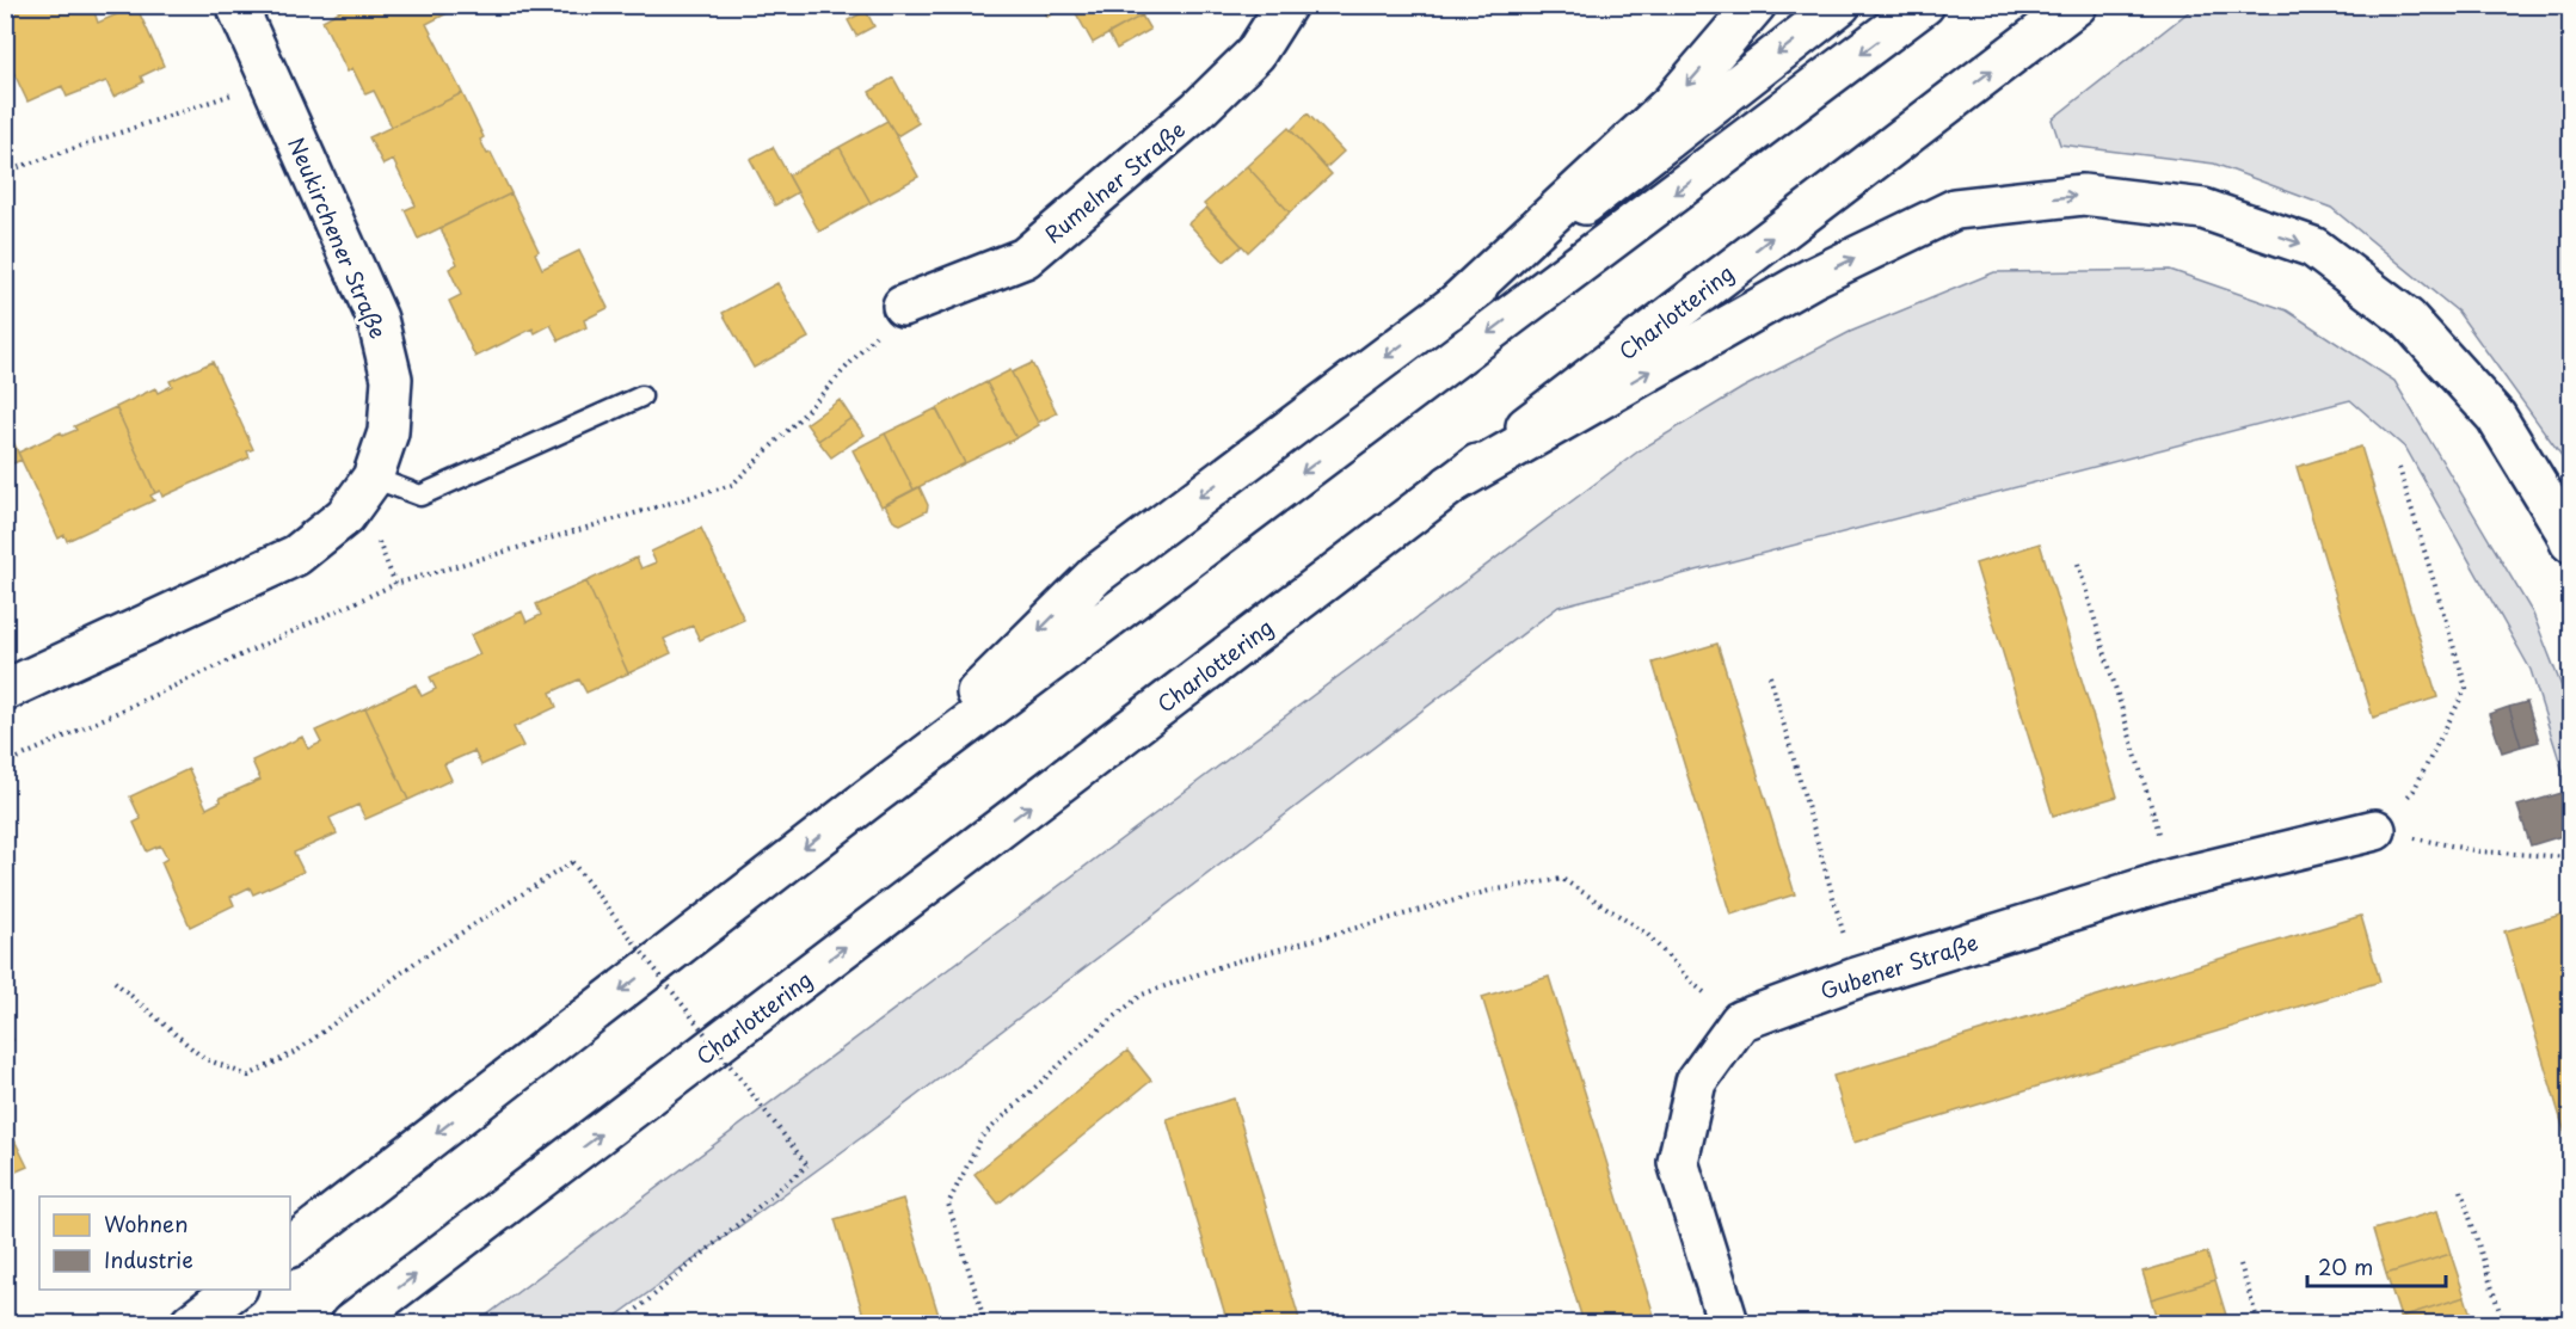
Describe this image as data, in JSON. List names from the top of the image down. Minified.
{"streets":{"main road":["Rumelner Straße","Neukirchener Straße","Charlottering","Gubener Straße"]},"legend":["Wohnen","Industrie"],"scale_bar":"20 m"}
